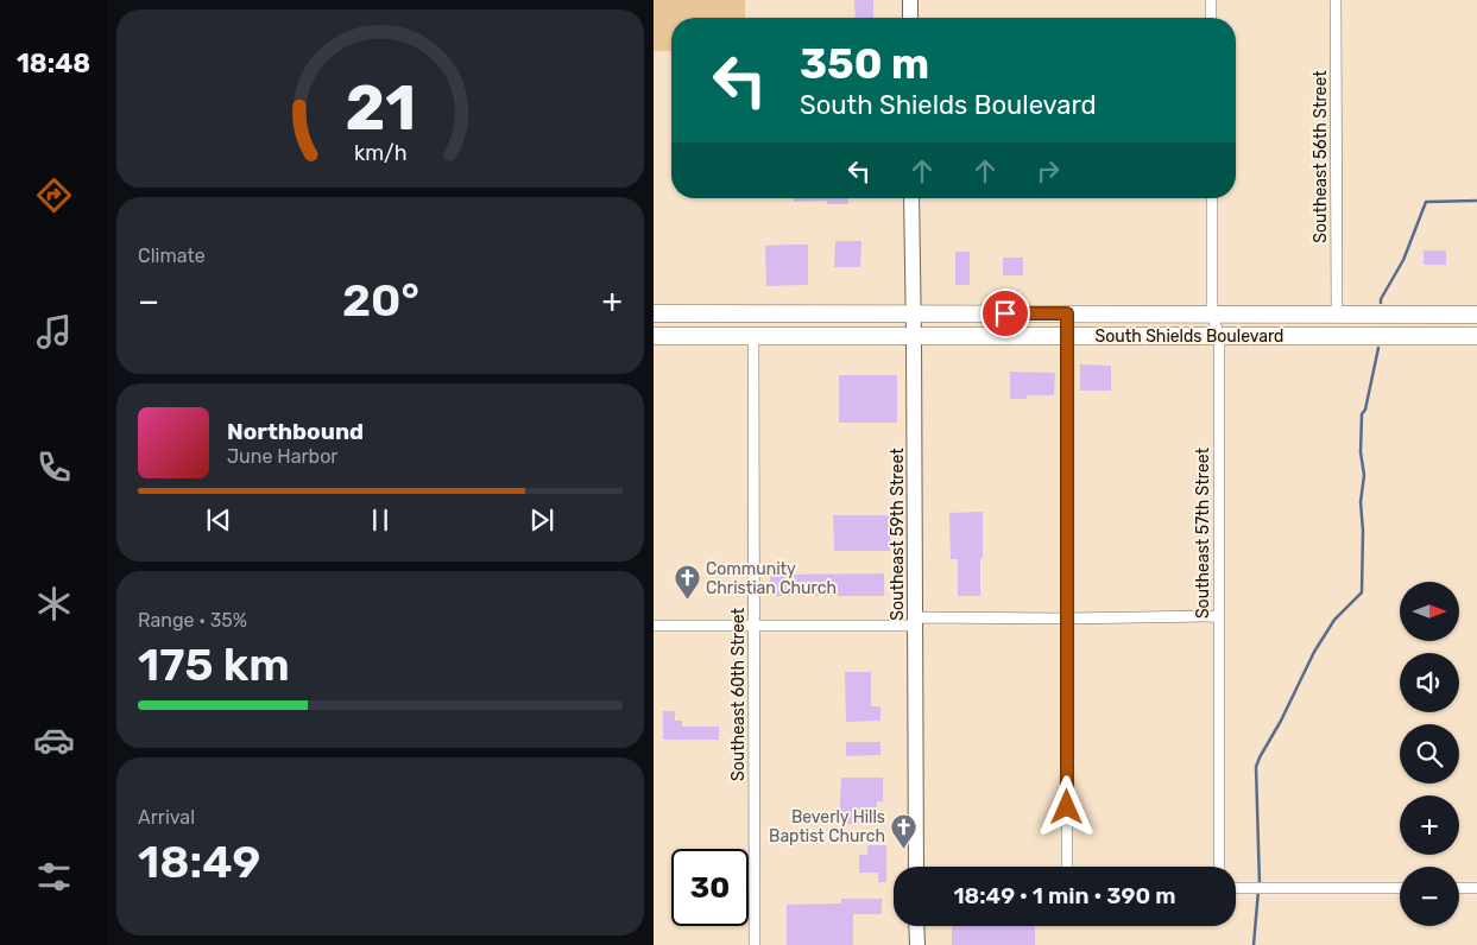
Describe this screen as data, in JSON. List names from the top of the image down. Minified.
{"streets":{"main road":["South Shields Boulevard","Southeast 59th Street"],"street":["Southeast 56th Street","Southeast 57th Street","Southeast 60th Street"]},"crossings":[["Southeast 56th Street","South Shields Boulevard"],["South Shields Boulevard","Southeast 57th Street"],["South Shields Boulevard","Southeast 59th Street"],["South Shields Boulevard","Southeast 60th Street"]],"places":{"church":["Community Christian Church","Beverly Hills Baptist Church"]},"north":"right","page":{"tabs":"18:48","turn":["350 m","South Shields Boulevard"],"tile":["Climate",["Range · 35%","175 km"],["Arrival","18:49"]],"heat":["−","20°","+"],"song":["Northbound","June Harbor"],"map_buttons":["+","−"],"limit":"30","trip":"18:49 · 1 min · 390 m","gauge":["21","km/h"]}}
